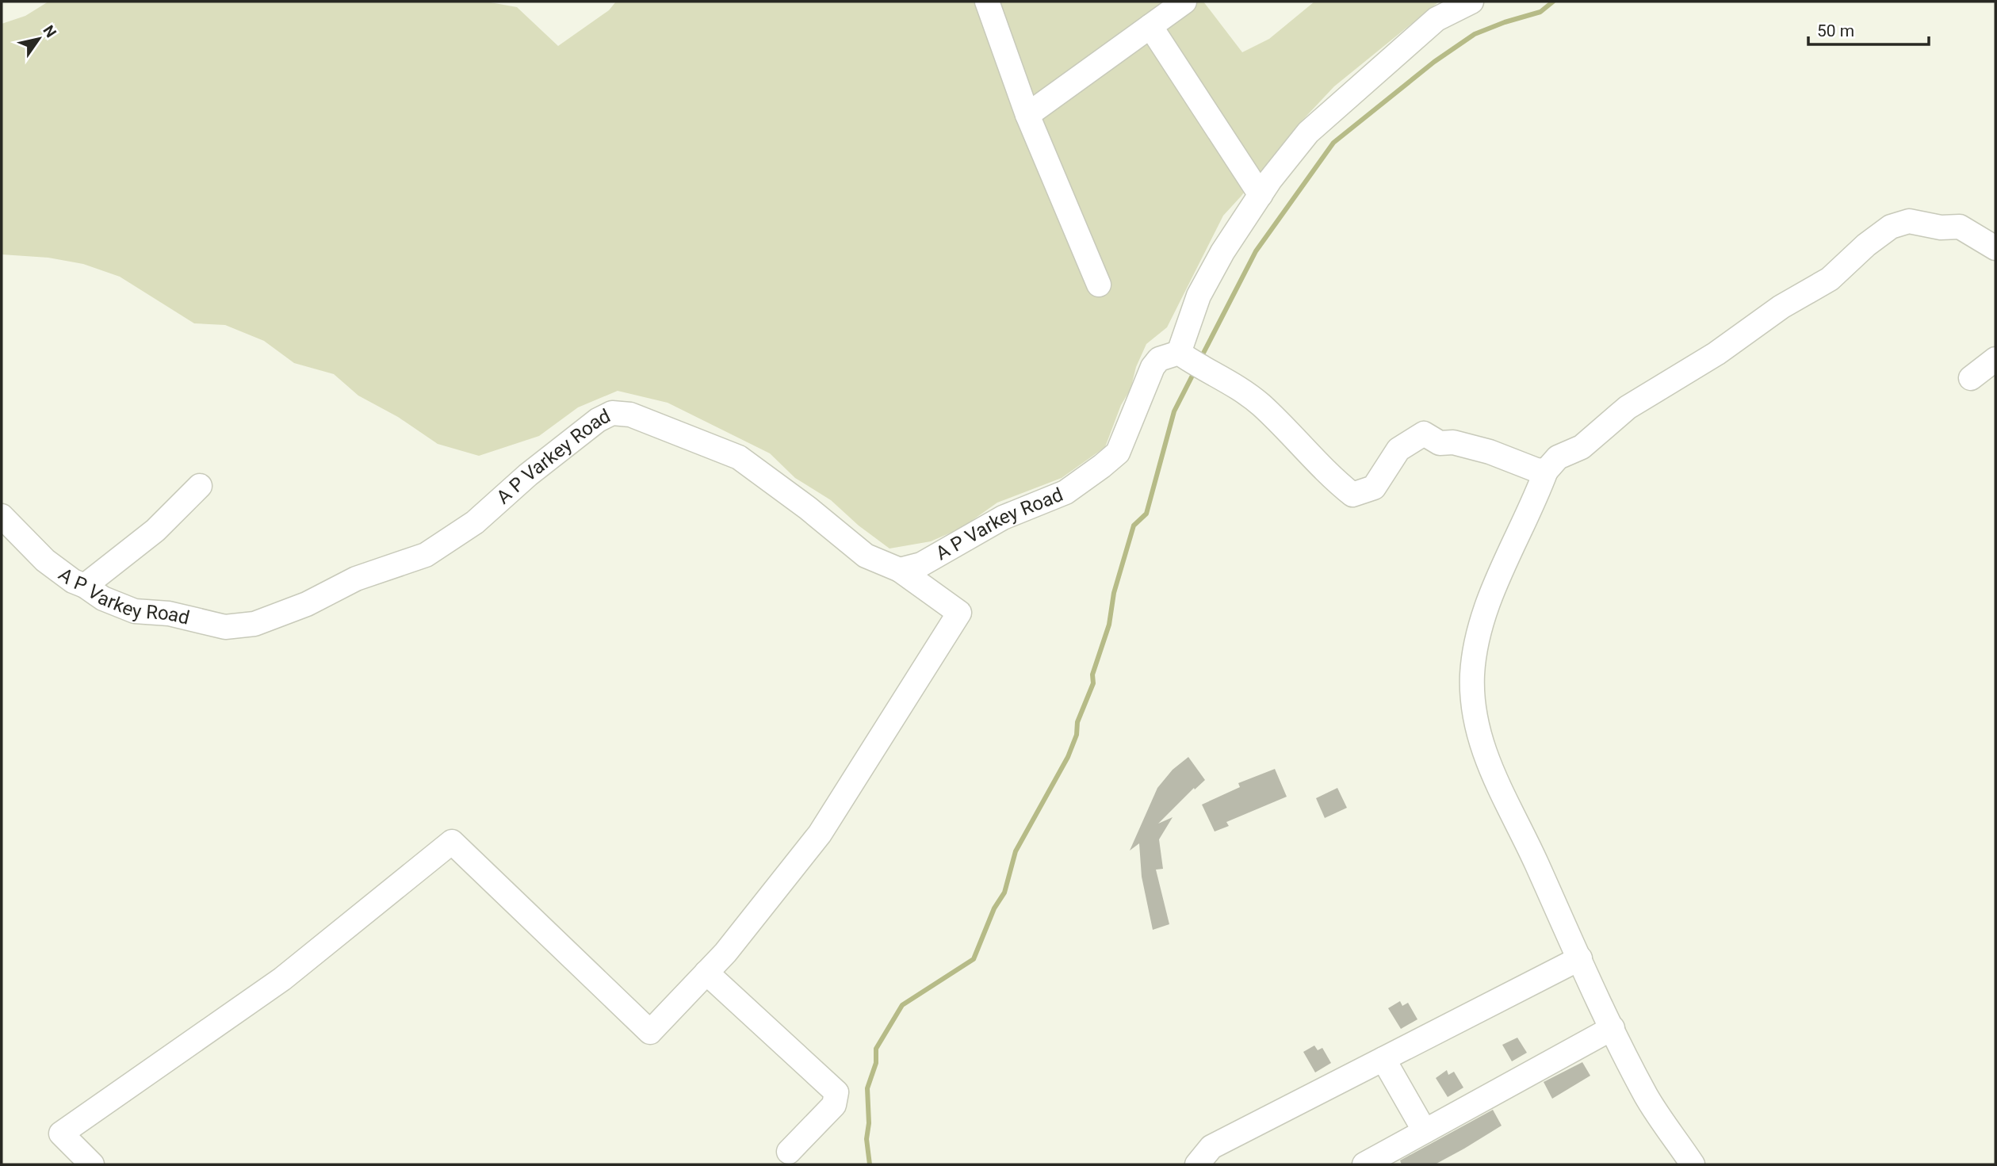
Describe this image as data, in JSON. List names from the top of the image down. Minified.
{"streets":{"street":["A P Varkey Road"]},"scale_bar":"50 m","north":"top right"}
